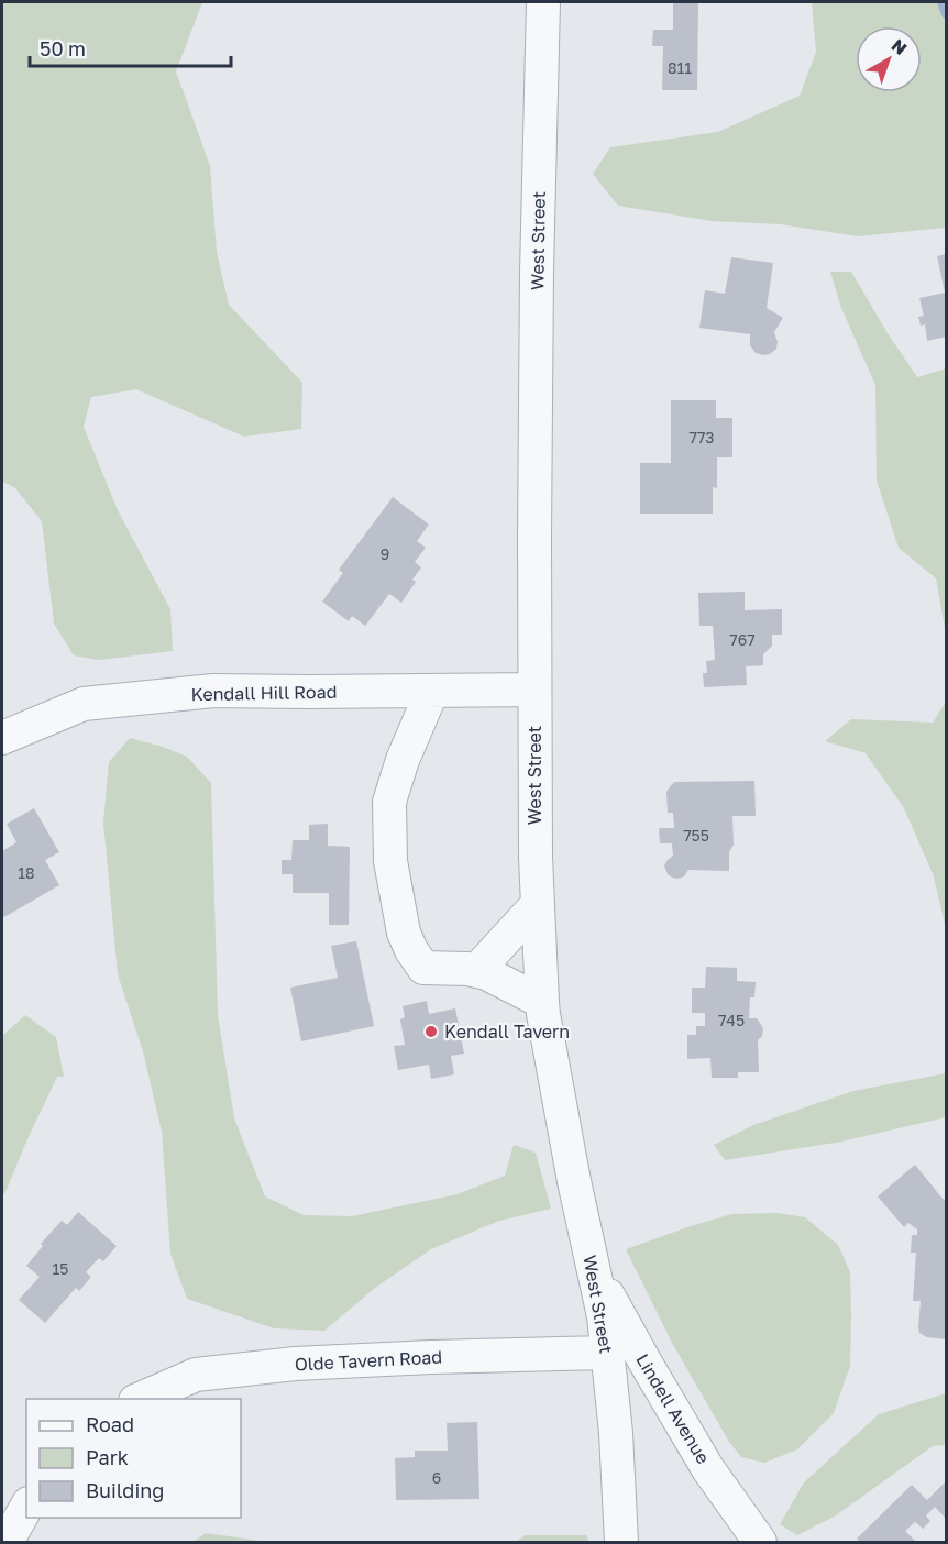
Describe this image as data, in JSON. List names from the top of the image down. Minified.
{"streets":{"street":["West Street","Kendall Hill Road","Olde Tavern Road","Lindell Avenue"]},"crossings":[["West Street","Kendall Hill Road"],["West Street","Olde Tavern Road"],["West Street","Lindell Avenue"]],"places":["Kendall Tavern"],"house_numbers":["811","773","9","767","755","18","745","15","6"],"legend":["Road","Park","Building"],"scale_bar":"50 m","north":"top right"}
